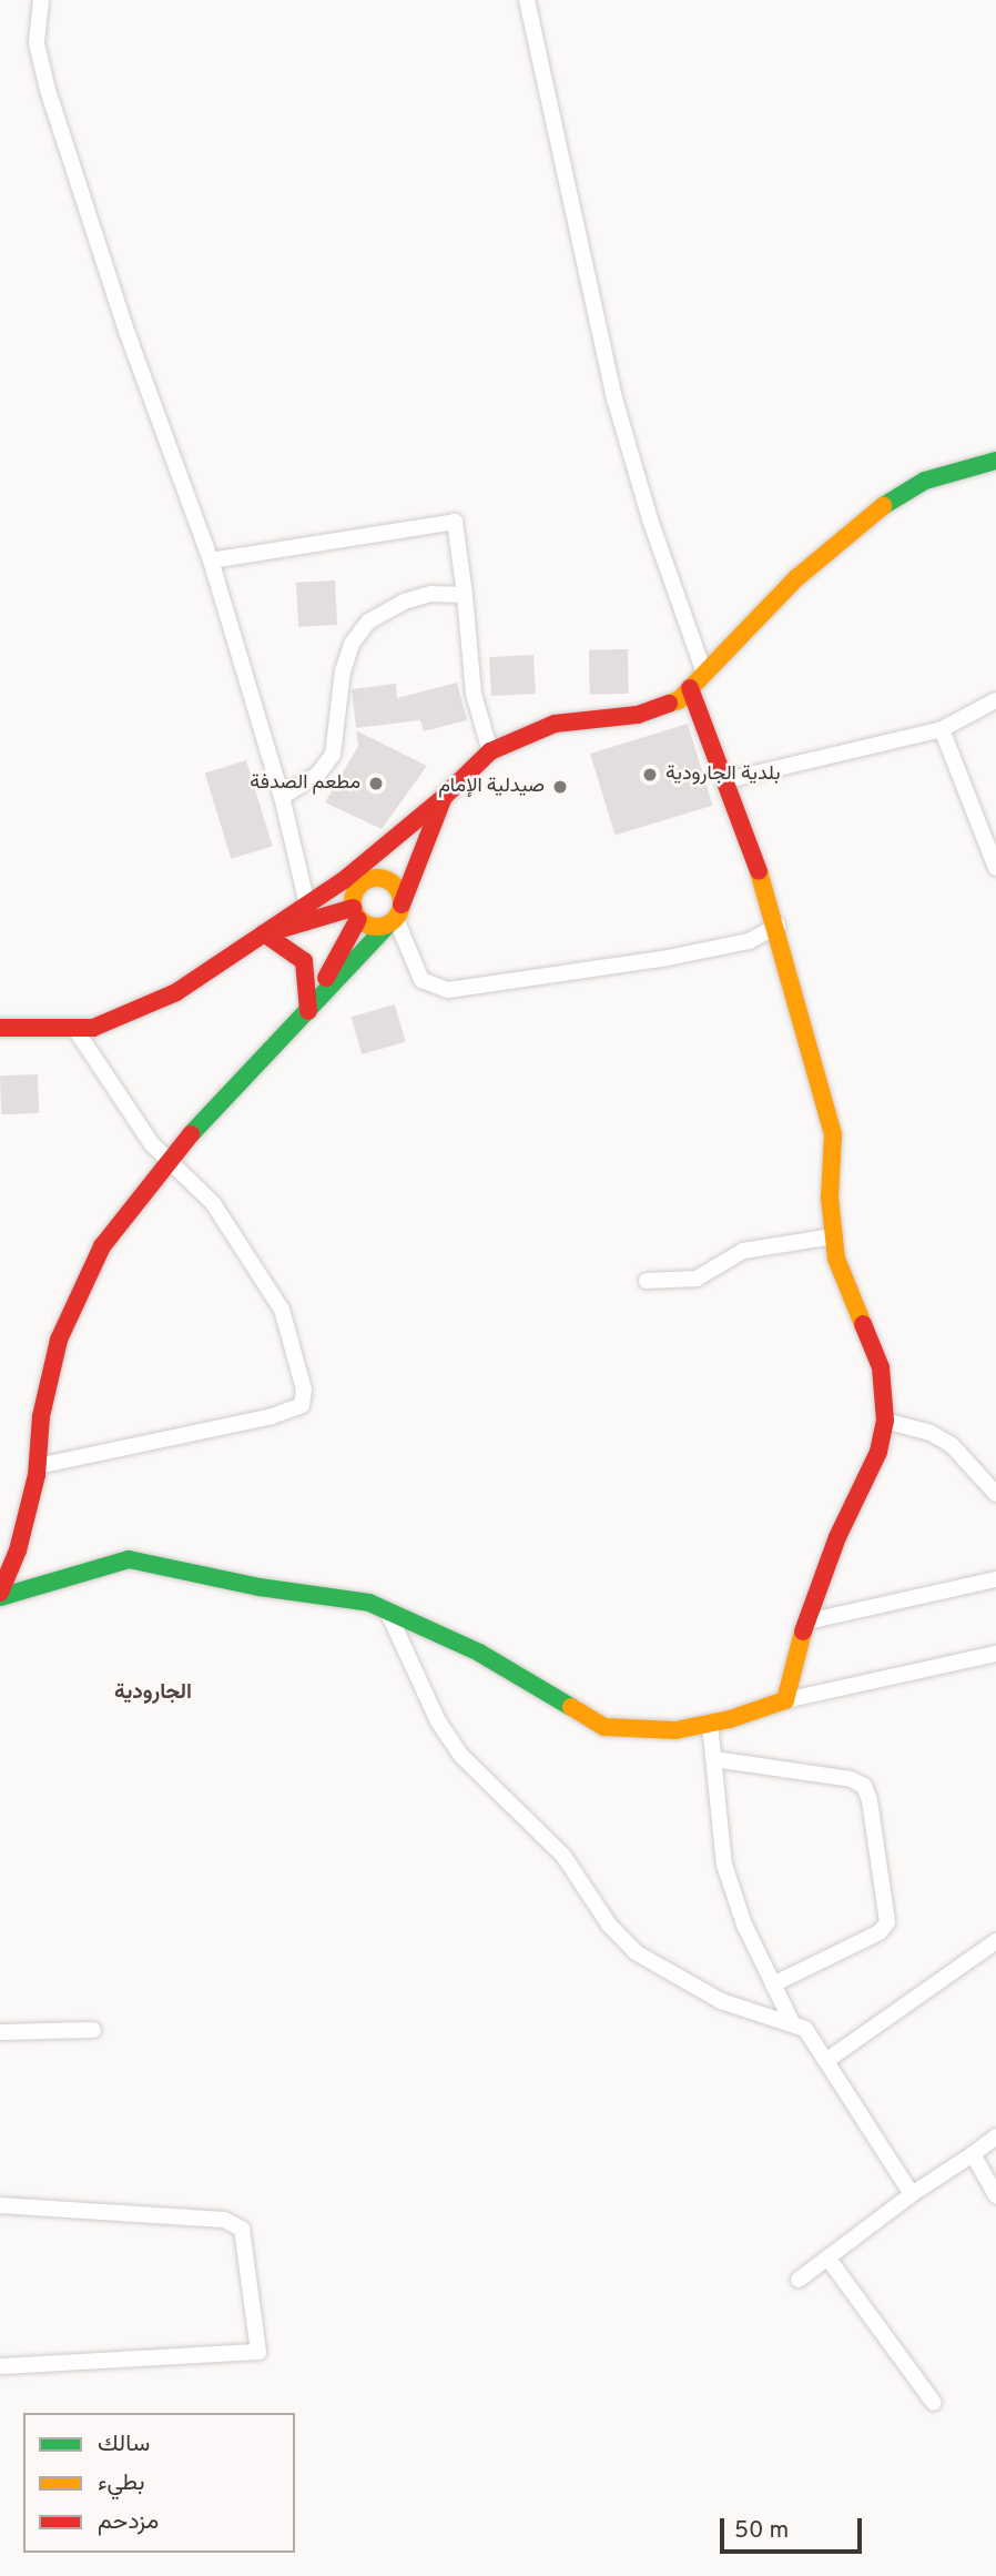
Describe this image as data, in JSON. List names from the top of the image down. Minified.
{"districts":["الجارودية"],"places":["بلدية الجارودية","مطعم الصدفة","صيدلية الإمام"],"legend":["سالك","بطيء","مزدحم"],"scale_bar":"50 m"}
